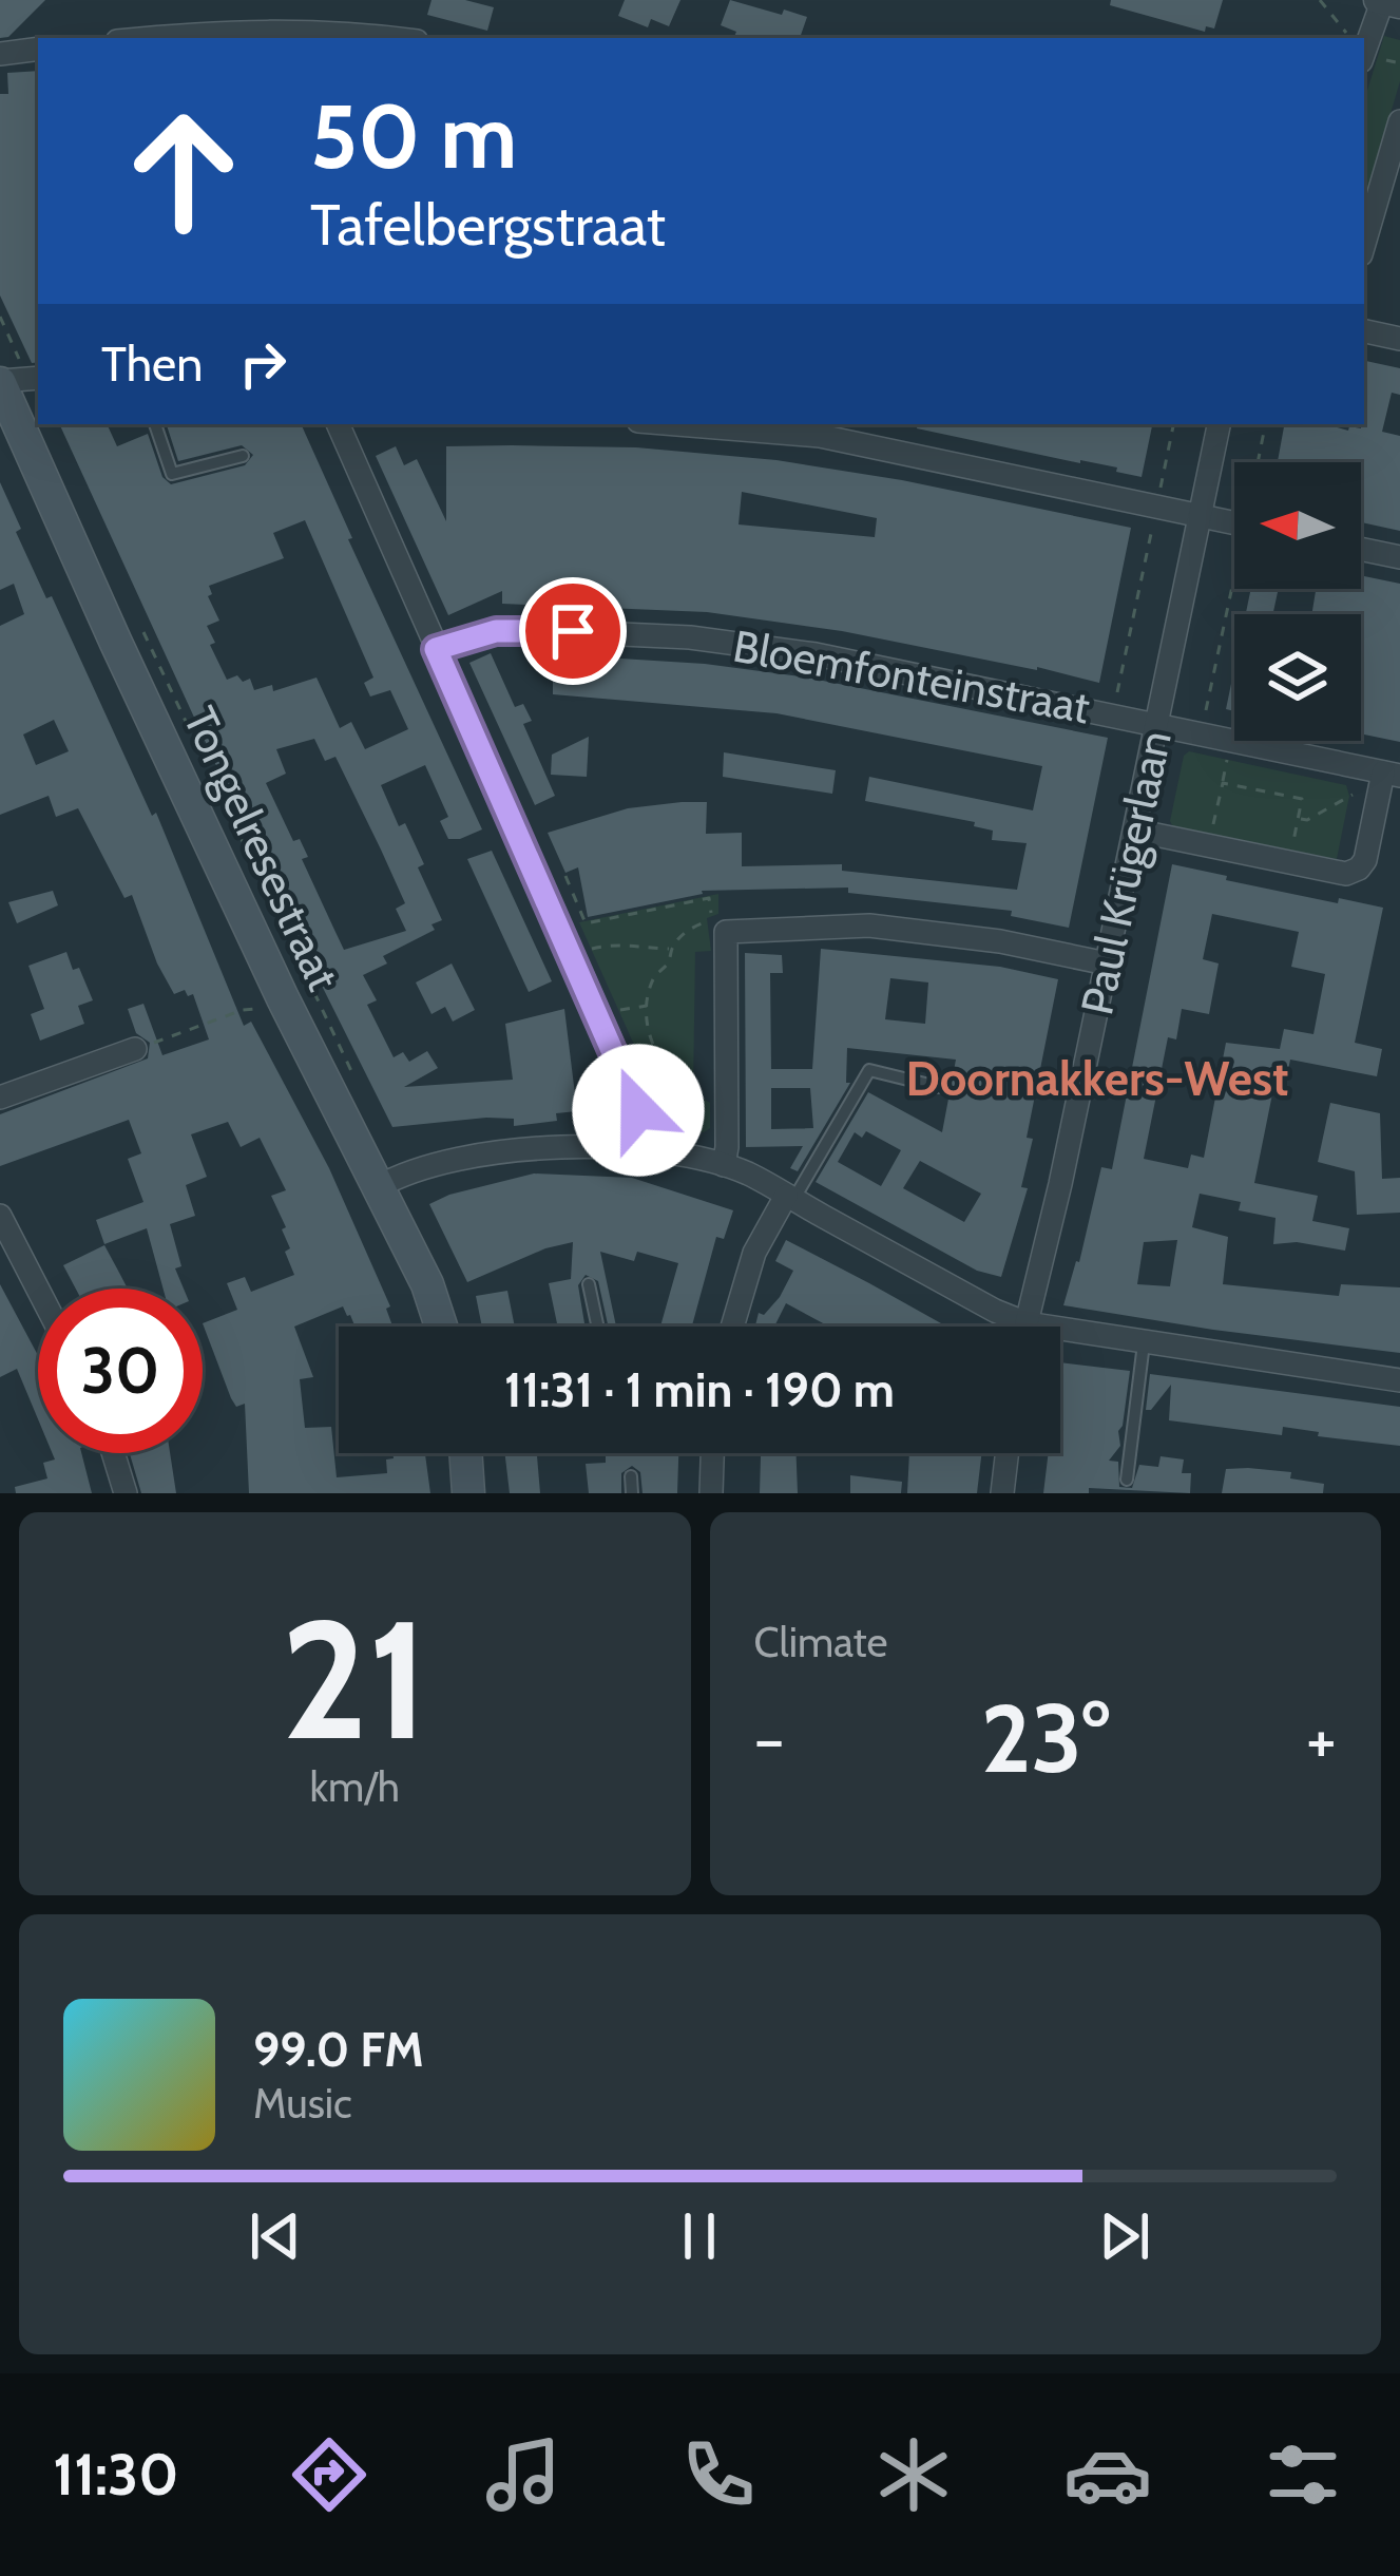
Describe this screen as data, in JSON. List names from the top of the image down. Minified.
{"streets":{"main road":["Tongelresestraat"],"street":["Bloemfonteinstraat","Paul Krügerlaan"]},"crossings":[["Bloemfonteinstraat","Paul Krügerlaan"]],"districts":["Doornakkers-West"],"north":"left","page":{"turn":["50 m","Tafelbergstraat"],"then":"Then","limit":"30","trip":"11:31 · 1 min · 190 m","tile":[["21","km/h"],"Climate"],"heat":["−","23°","+"],"song":["99.0 FM","Music"],"tabs":"11:30"}}
